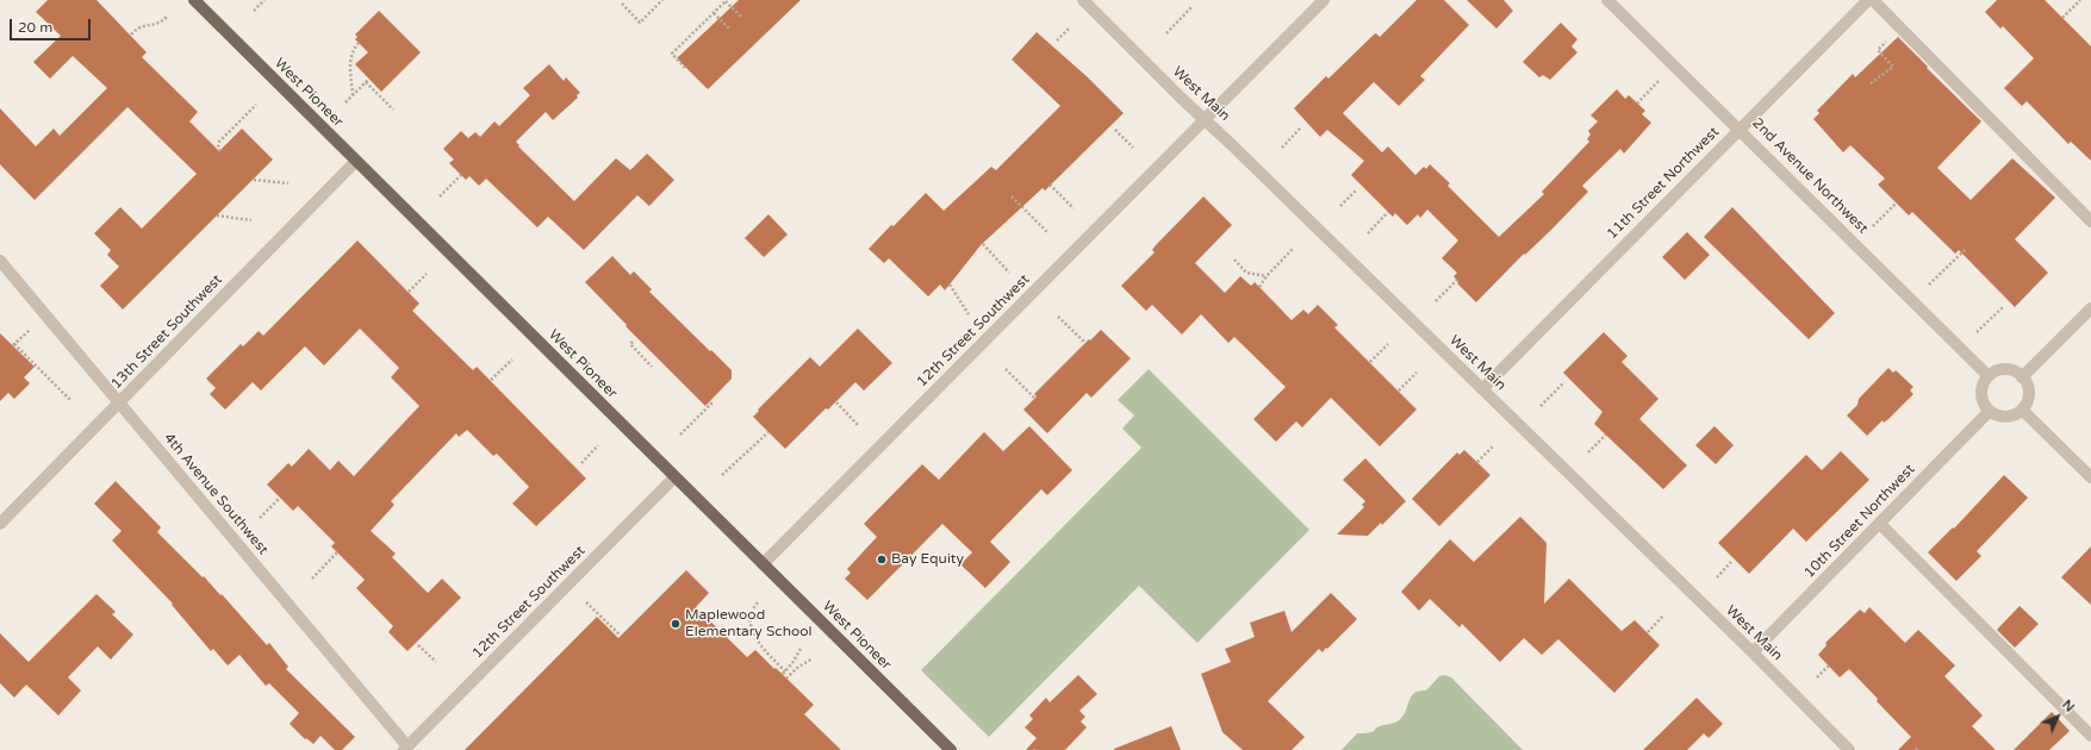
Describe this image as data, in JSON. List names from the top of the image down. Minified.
{"streets":{"main road":["West Pioneer"],"street":["West Main","2nd Avenue Northwest","11th Street Northwest","12th Street Southwest","13th Street Southwest","4th Avenue Southwest","10th Street Northwest"]},"crossings":[["West Pioneer","12th Street Southwest"],["West Pioneer","13th Street Southwest"],["West Main","11th Street Northwest"],["West Main","12th Street Southwest"],["West Main","10th Street Northwest"],["2nd Avenue Northwest","11th Street Northwest"],["2nd Avenue Northwest","10th Street Northwest"],["12th Street Southwest","4th Avenue Southwest"],["13th Street Southwest","4th Avenue Southwest"]],"places":["Bay Equity","Maplewood Elementary School"],"scale_bar":"20 m","north":"top right"}
